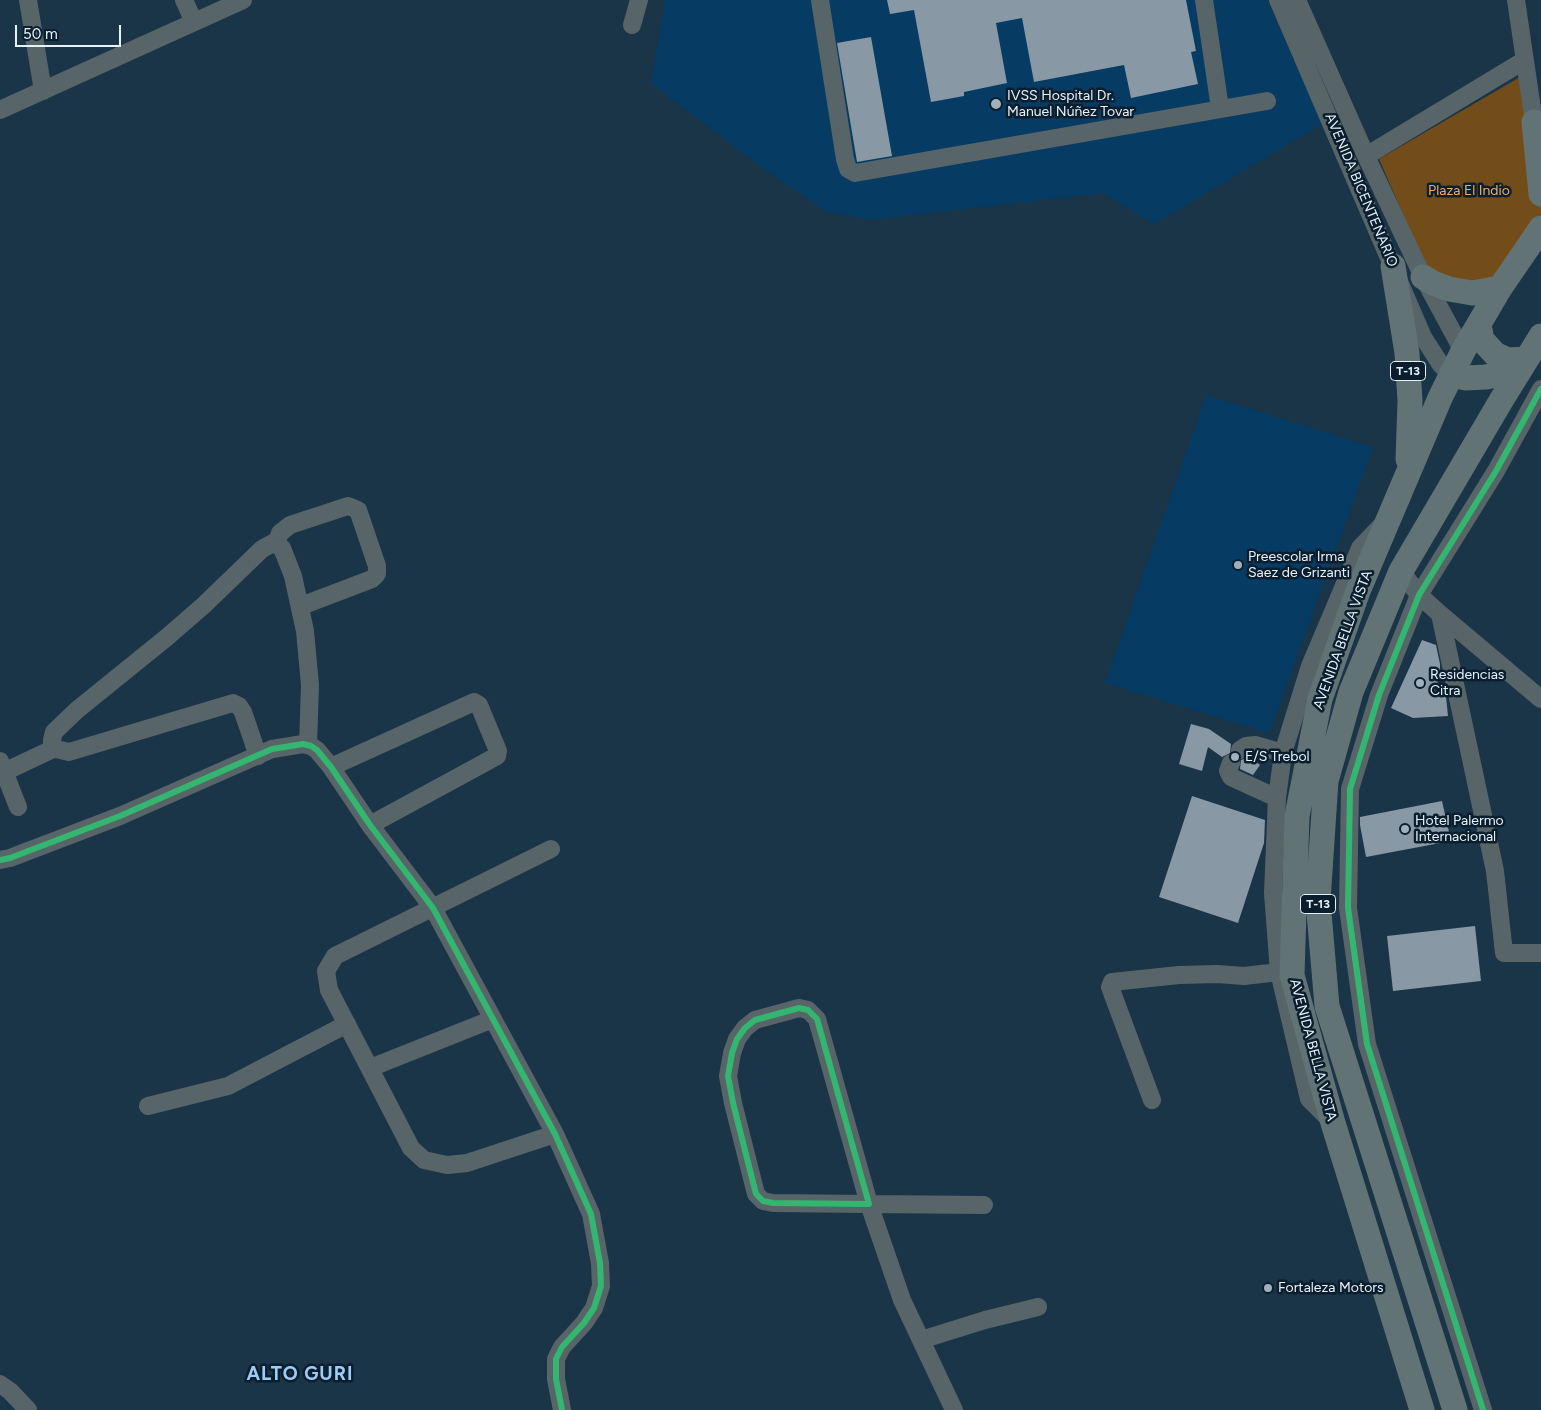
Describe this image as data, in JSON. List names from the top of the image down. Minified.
{"streets":{"highway":["T-13","AVENIDA BELLA VISTA"],"street":["AVENIDA BICENTENARIO"]},"crossings":[["AVENIDA BICENTENARIO","T-13"],["AVENIDA BICENTENARIO","AVENIDA BELLA VISTA"],["T-13","AVENIDA BELLA VISTA"]],"districts":["ALTO GURI"],"parks":["Plaza El Indio"],"places":["IVSS Hospital Dr. Manuel Núñez Tovar","Preescolar Irma Saez de Grizanti","Residencias Citra","E/S Trebol","Hotel Palermo Internacional","Fortaleza Motors"],"scale_bar":"50 m"}
